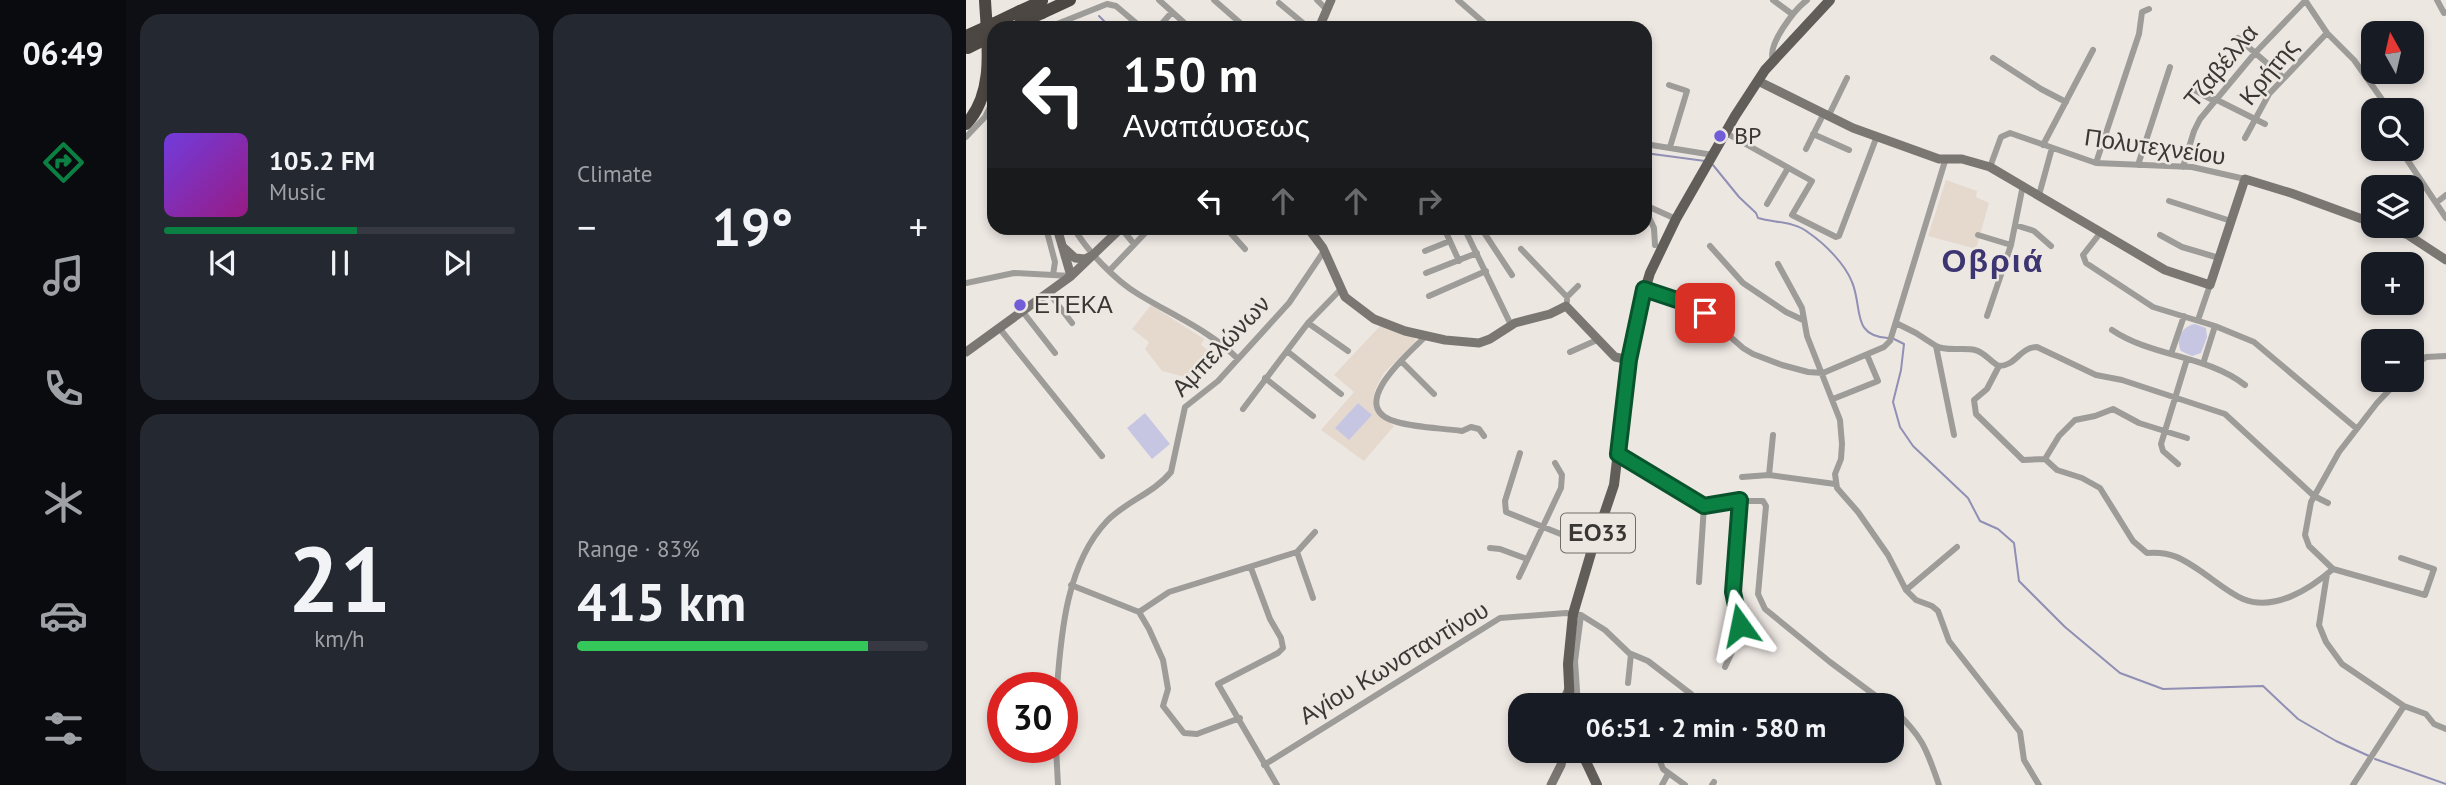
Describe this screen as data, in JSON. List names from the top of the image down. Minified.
{"streets":{"main road":["ΕΟ33"],"street":["Τζαβέλλα","Κρήτης","Πολυτεχνείου","Αμπελώνων","Αγίου Κωνσταντίνου"]},"crossings":[["Τζαβέλλα","Πολυτεχνείου"],["ΕΟ33","Αγίου Κωνσταντίνου"]],"districts":["Οβριά"],"places":["BP","ΕΤΕΚΑ"],"north":"top","page":{"tabs":"06:49","tile":["Climate",["21","km/h"],["Range · 83%","415 km"]],"map_buttons":["+","−"],"turn":["150 m","Αναπάυσεως"],"song":["105.2 FM","Music"],"heat":["−","19°","+"],"limit":"30","trip":"06:51 · 2 min · 580 m"}}
